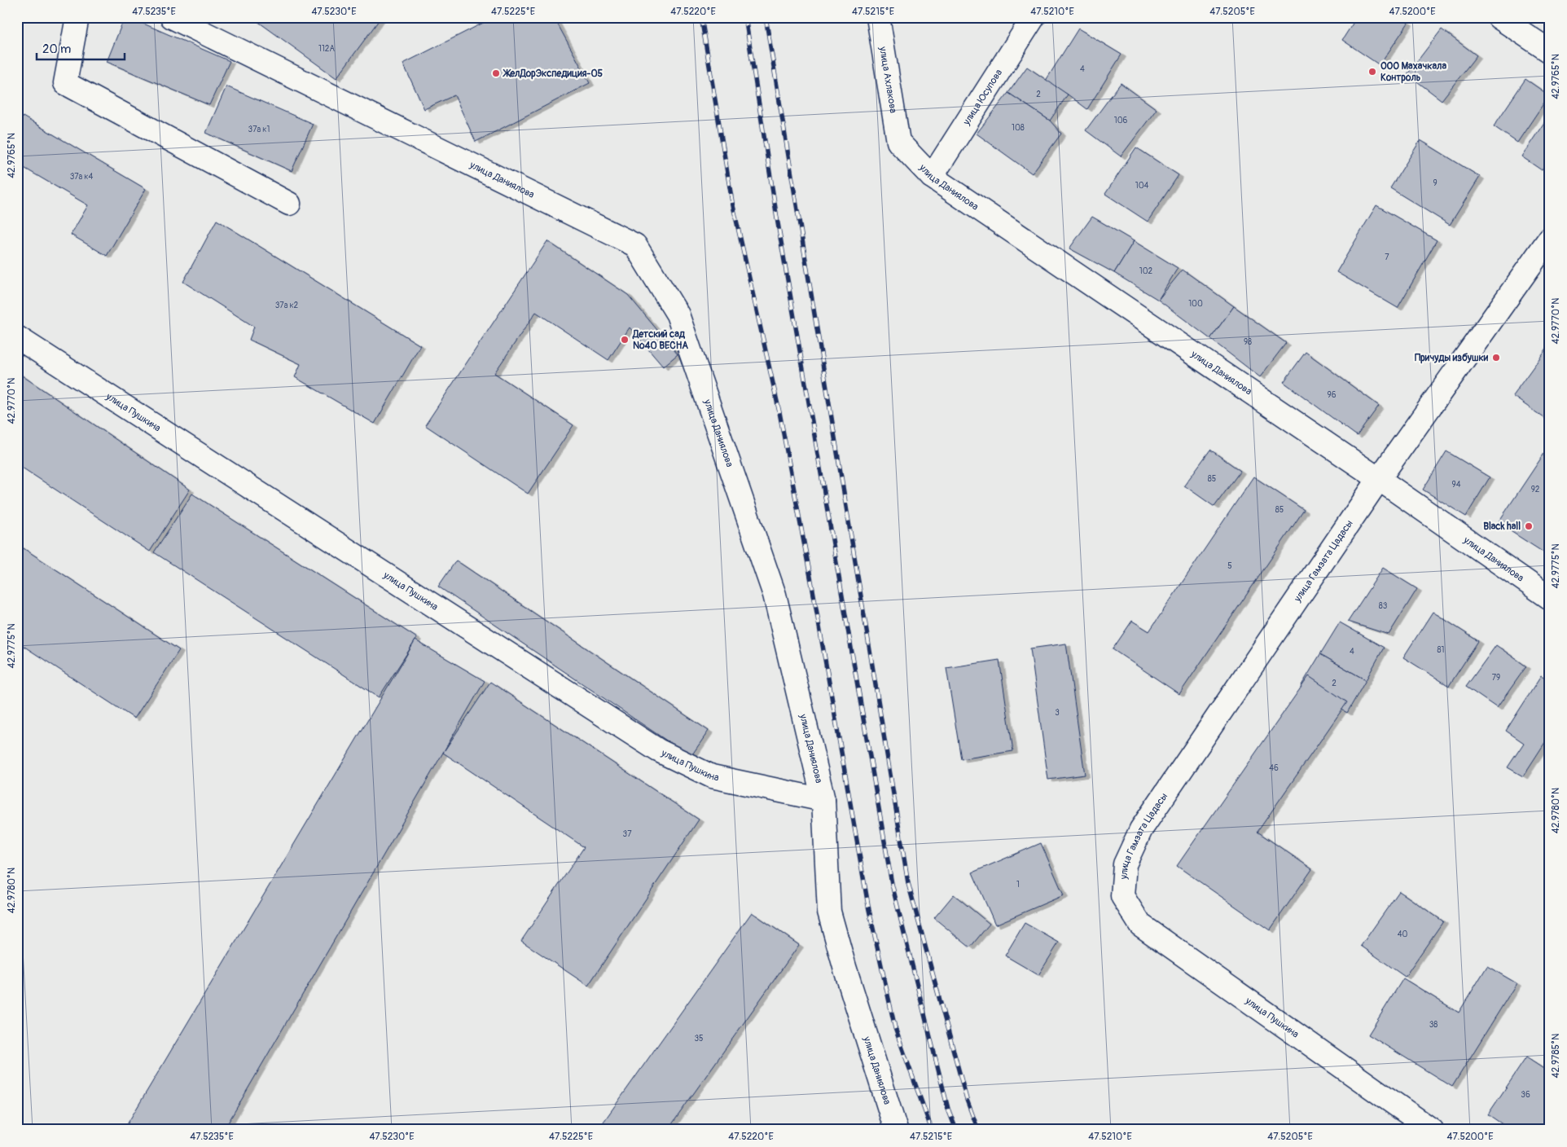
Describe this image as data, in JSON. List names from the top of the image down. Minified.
{"streets":{"street":["улица Ахлакова","улица Юсупова","улица Даниялова","улица Пушкина","улица Гамзата Цадасы"]},"crossings":[["улица Ахлакова","улица Даниялова"],["улица Юсупова","улица Даниялова"],["улица Даниялова","улица Пушкина"],["улица Даниялова","улица Гамзата Цадасы"],["улица Пушкина","улица Гамзата Цадасы"]],"places":["ООО Махачкала Контроль","ЖелДорЭкспедиция-05","Детский сад №40 ВЕСНА","Причуды избушки","Black hall"],"house_numbers":["112А","4","2","106","108","37а к1","37а к4","9","104","7","102","100","37а к2","98","96","85","94","92","85","5","83","81","4","79","2","3","46","37","1","40","38","35","36"],"scale_bar":"20 m","coordinates":["47.5235°E","47.5230°E","47.5225°E","47.5220°E","47.5215°E","47.5210°E","47.5205°E","47.5200°E","42.9765°N","42.9770°N","42.9775°N","42.9780°N","42.9785°N"]}
